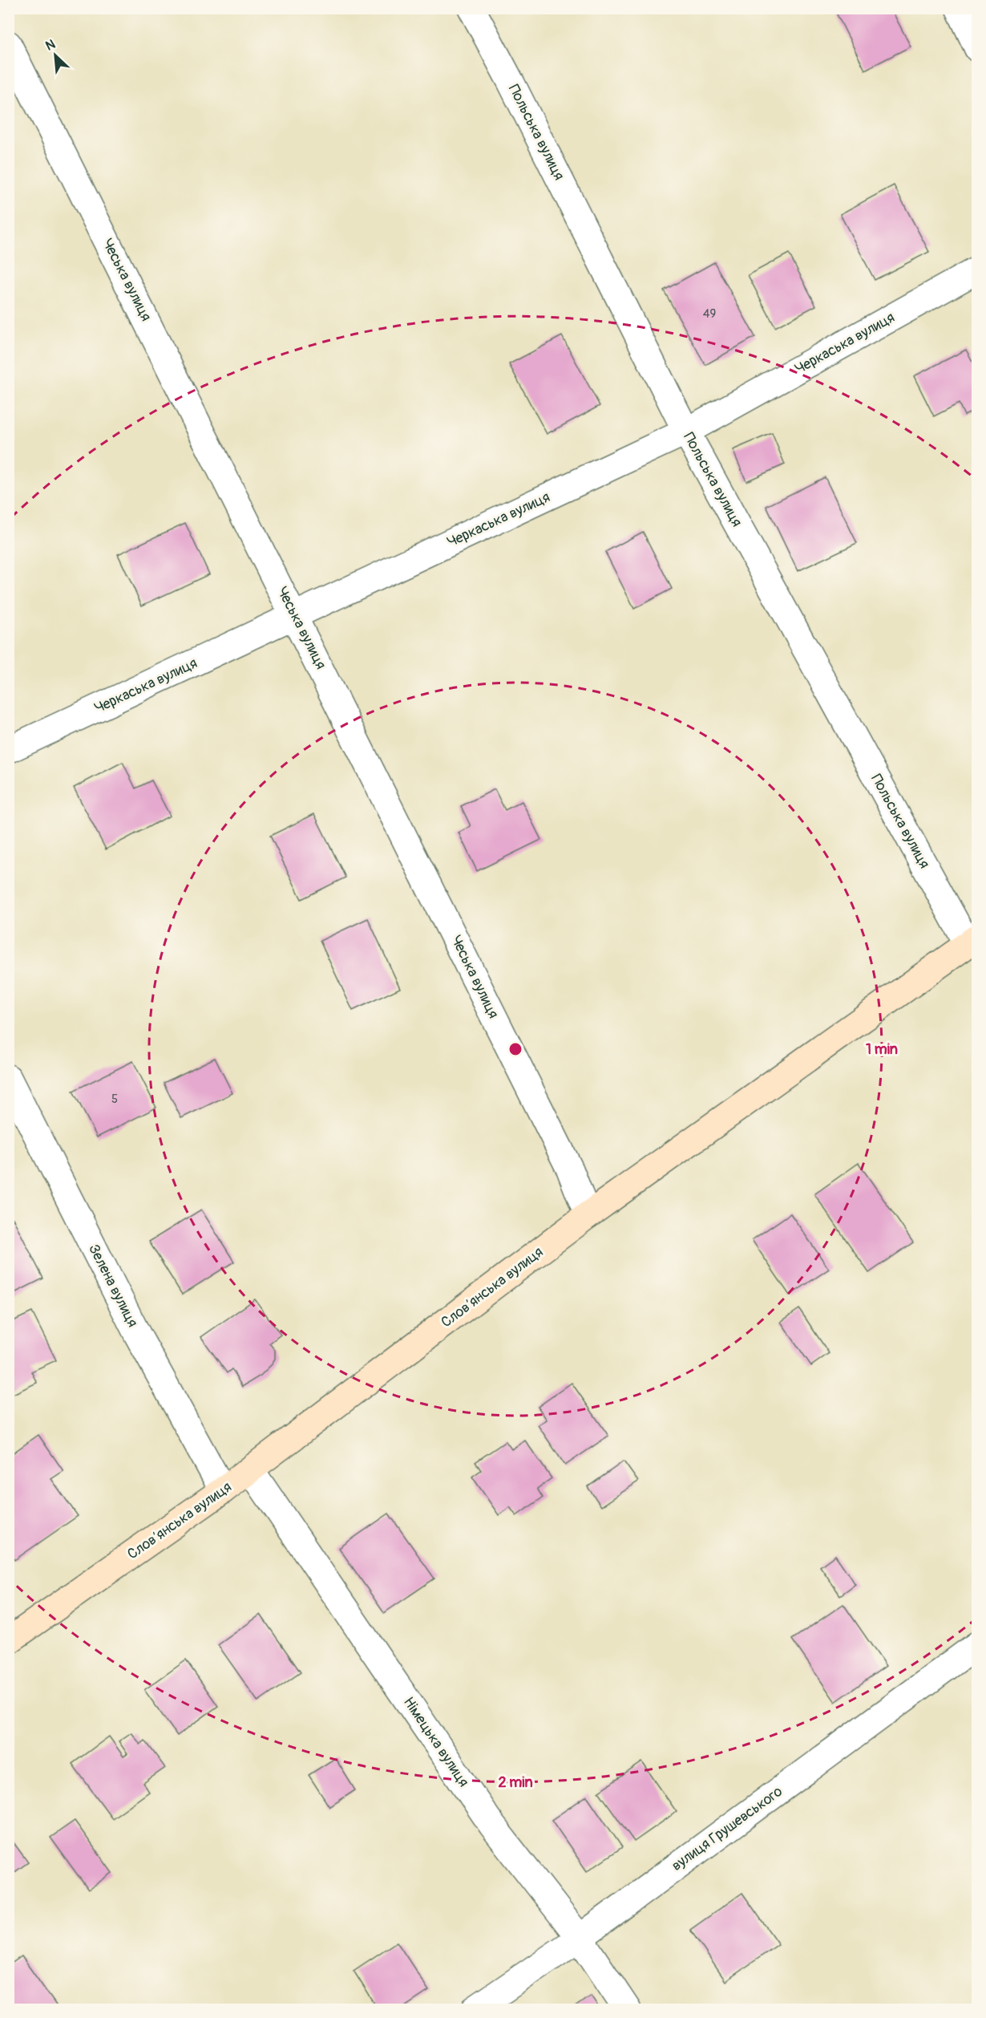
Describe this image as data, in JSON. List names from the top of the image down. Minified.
{"streets":{"street":["Польська вулиця","Чеська вулиця","Черкаська вулиця","Зелена вулиця","Словʼянська вулиця","Німецька вулиця","вулиця Грушевського"]},"crossings":[["Польська вулиця","Черкаська вулиця"],["Польська вулиця","Словʼянська вулиця"],["Чеська вулиця","Черкаська вулиця"],["Чеська вулиця","Словʼянська вулиця"],["Зелена вулиця","Словʼянська вулиця"],["Словʼянська вулиця","Німецька вулиця"],["Німецька вулиця","вулиця Грушевського"]],"house_numbers":["49","5"],"north":"top left","rings":["1 min","2 min"]}
